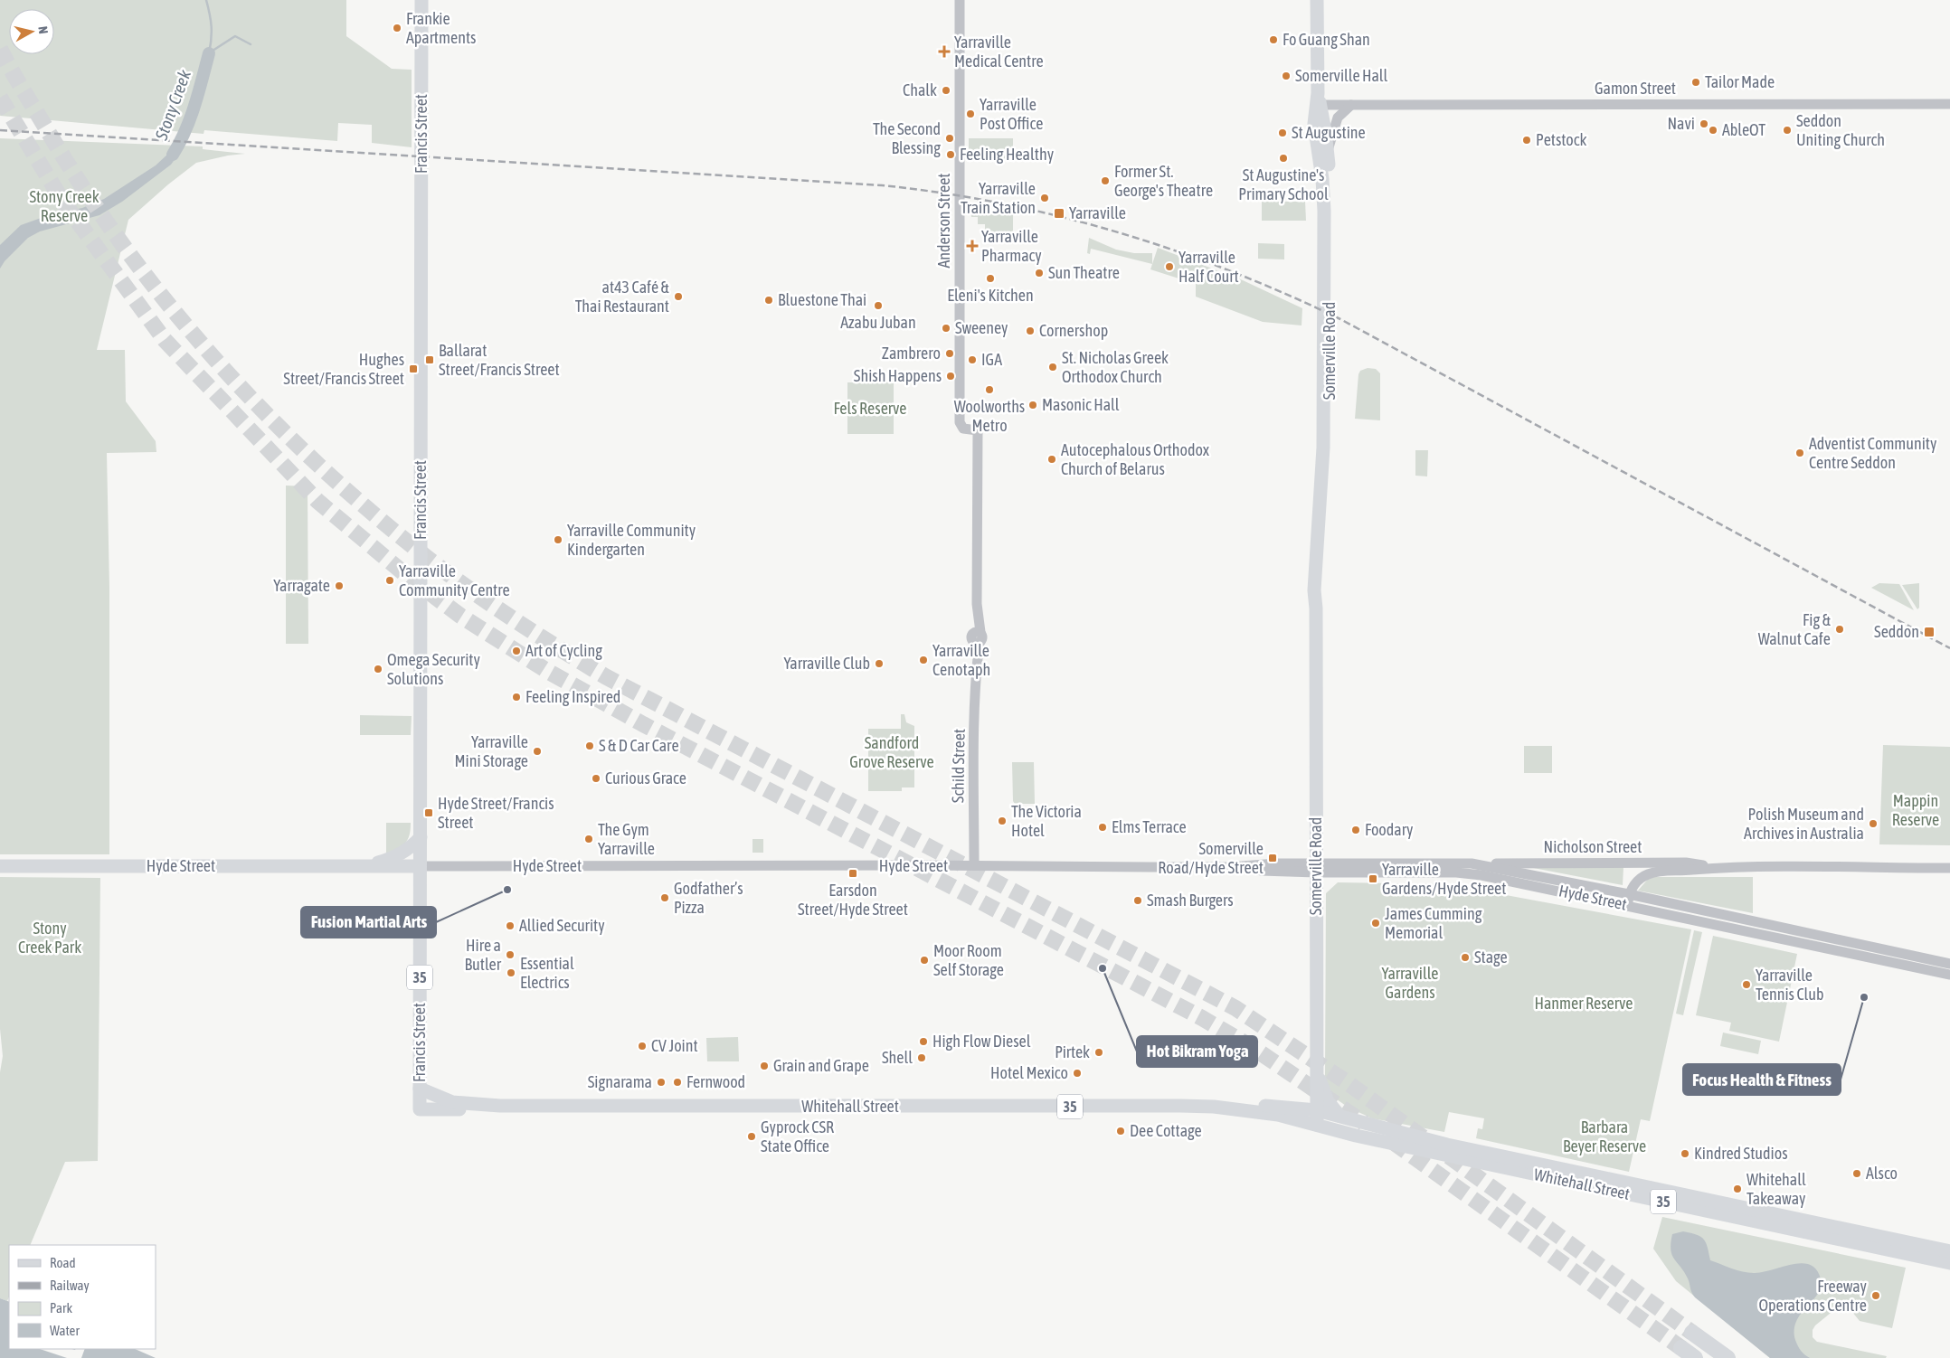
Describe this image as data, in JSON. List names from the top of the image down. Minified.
{"streets":{"main road":["Francis Street","Somerville Road","Hyde Street","35","Whitehall Street"],"street":["Gamon Street","Anderson Street","Schild Street","Nicholson Street"]},"crossings":[["Gamon Street","Somerville Road"],["Francis Street","Hyde Street"],["Francis Street","Whitehall Street"],["Anderson Street","Schild Street"],["Somerville Road","Hyde Street"],["Somerville Road","Whitehall Street"],["Schild Street","Hyde Street"],["Nicholson Street","Hyde Street"]],"water":["Stony Creek"],"parks":["Stony Creek Reserve","Fels Reserve","Sandford Grove Reserve","Mappin Reserve","Stony Creek Park","Yarraville Gardens","Hanmer Reserve","Barbara Beyer Reserve"],"places":{"other":["Frankie Apartments","Fo Guang Shan","Somerville Hall","Tailor Made","Chalk","Yarraville Post Office","Navi","AbleOT","Seddon Uniting Church","St Augustine","The Second Blessing","Petstock","Feeling Healthy","St Augustine's Primary School","Former St. George's Theatre","Yarraville Train Station","Yarraville Half Court","Sun Theatre","Eleni's Kitchen","at43 Café & Thai Restaurant","Bluestone Thai","Azabu Juban","Sweeney","Cornershop","Zambrero","IGA","St. Nicholas Greek Orthodox Church","Shish Happens","Woolworths Metro","Masonic Hall","Adventist Community Centre Seddon","Autocephalous Orthodox Church of Belarus","Yarraville Community Kindergarten","Yarraville Community Centre","Yarragate","Fig & Walnut Cafe","Art of Cycling","Yarraville Cenotaph","Yarraville Club","Omega Security Solutions","Feeling Inspired","S & D Car Care","Yarraville Mini Storage","Curious Grace","The Victoria Hotel","Polish Museum and Archives in Australia","Elms Terrace","Foodary","The Gym Yarraville","Fusion Martial Arts","Godfather’s Pizza","Smash Burgers","James Cumming Memorial","Allied Security","Hire a Butler","Stage","Moor Room Self Storage","Hot Bikram Yoga","Essential Electrics","Yarraville Tennis Club","Focus Health & Fitness","High Flow Diesel","CV Joint","Pirtek","Shell","Grain and Grape","Hotel Mexico","Signarama","Fernwood","Dee Cottage","Gyprock CSR State Office","Kindred Studios","Alsco","Whitehall Takeaway","Freeway Operations Centre"],"health":["Yarraville Medical Centre","Yarraville Pharmacy"],"transit":["Yarraville","Ballarat Street/Francis Street","Hughes Street/Francis Street","Seddon","Hyde Street/Francis Street","Somerville Road/Hyde Street","Earsdon Street/Hyde Street","Yarraville Gardens/Hyde Street"]},"legend":["Road","Railway","Park","Water"],"north":"right"}
